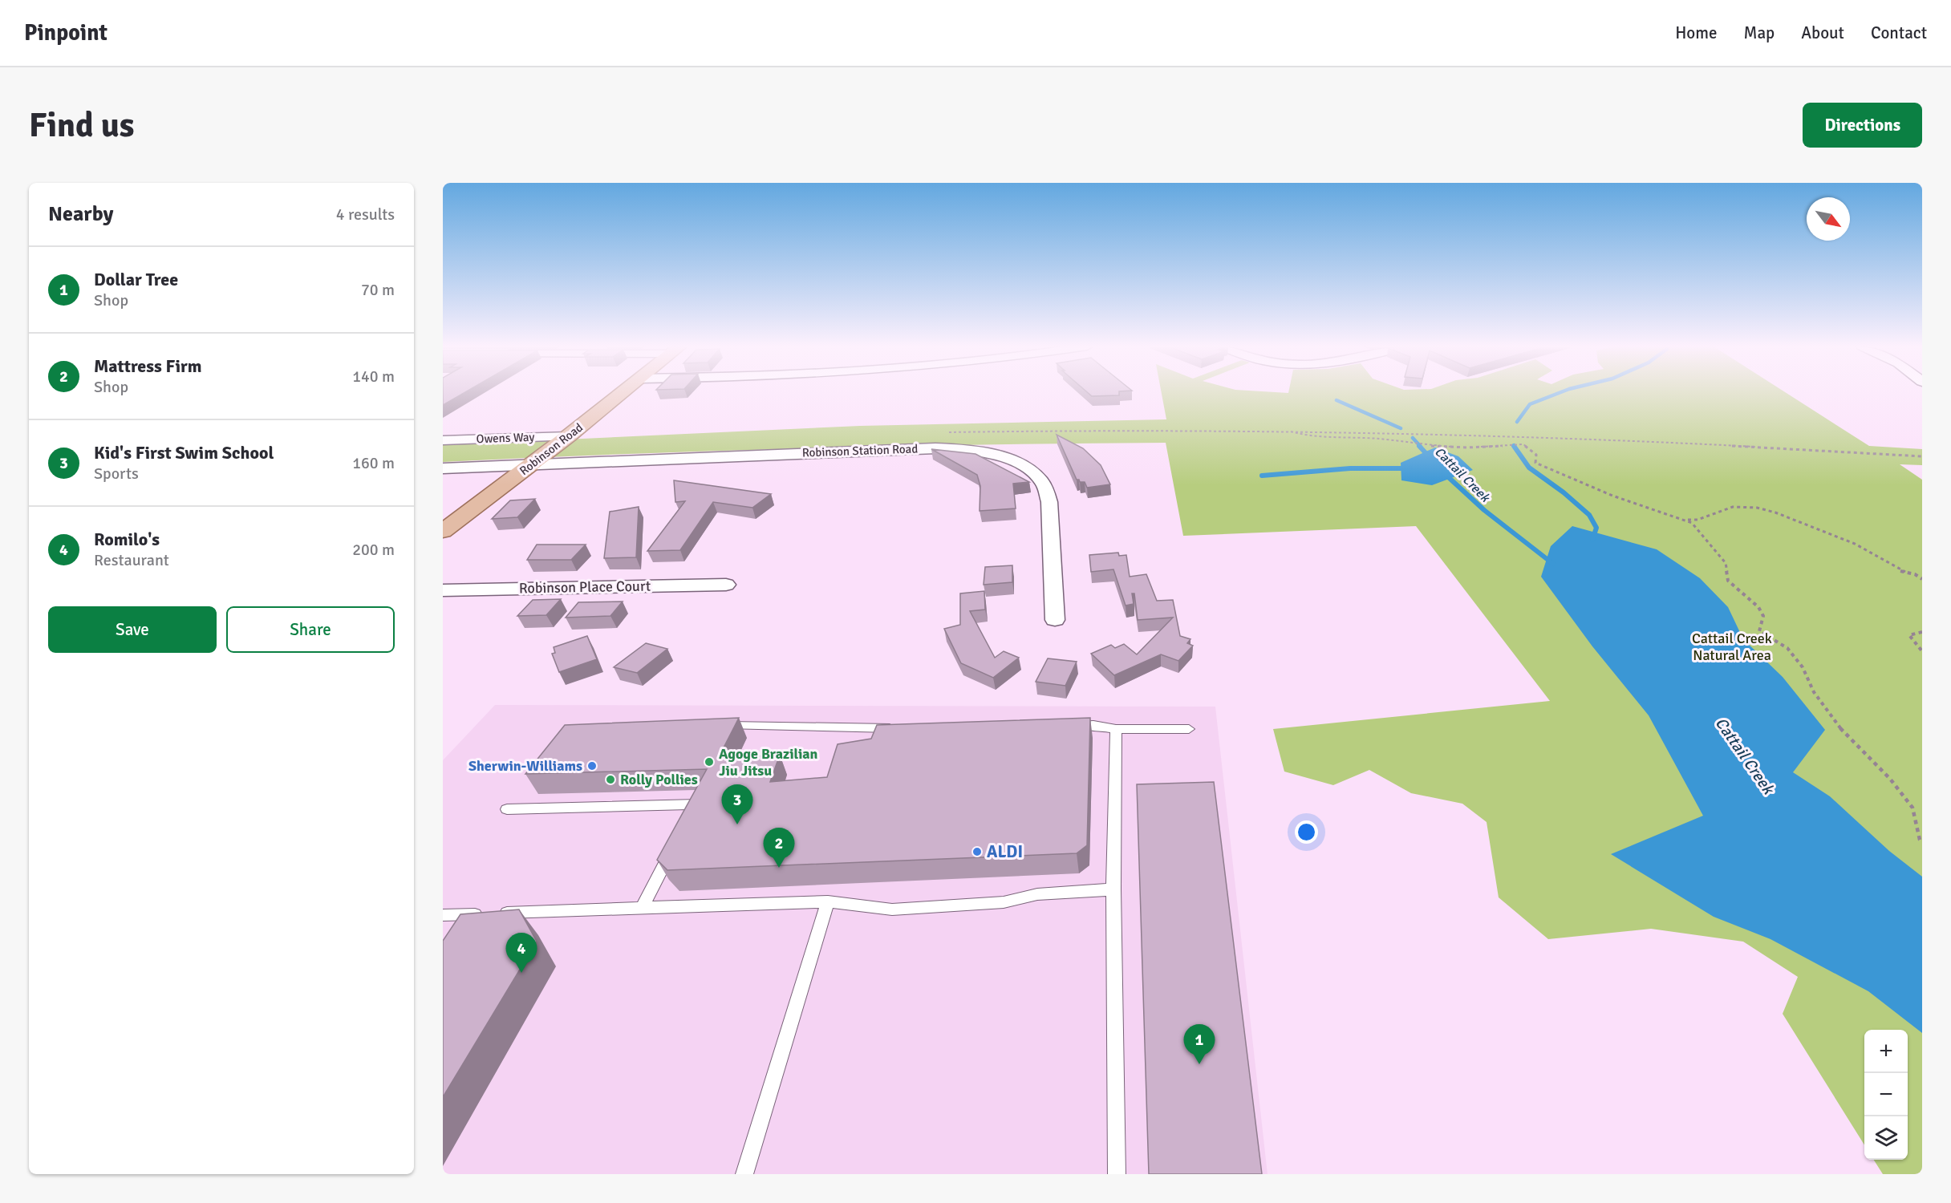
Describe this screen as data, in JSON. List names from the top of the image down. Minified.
{"streets":{"main road":["Robinson Road"],"street":["Owens Way","Robinson Station Road","Robinson Place Court"]},"crossings":[["Owens Way","Robinson Road"],["Robinson Road","Robinson Station Road"]],"water":["Cattail Creek"],"parks":["Cattail Creek Natural Area"],"places":["Agoge Brazilian Jiu Jitsu","Sherwin-Williams","Rolly Pollies","ALDI"],"north":"bottom right","page":{"header":"Pinpoint","nav":["Home","Map","About","Contact"],"buttons":["Directions",["Save","Share"]],"title":"Find us","heading":["Nearby","4 results"],"list":[{"mark":"1","name":"Dollar Tree","note":"Shop","value":"70 m"},{"mark":"2","name":"Mattress Firm","note":"Shop","value":"140 m"},{"mark":"3","name":"Kid's First Swim School","note":"Sports","value":"160 m"},{"mark":"4","name":"Romilo's","note":"Restaurant","value":"200 m"}],"pins":["3","2","4","1"],"map_buttons":["+","−"]}}
